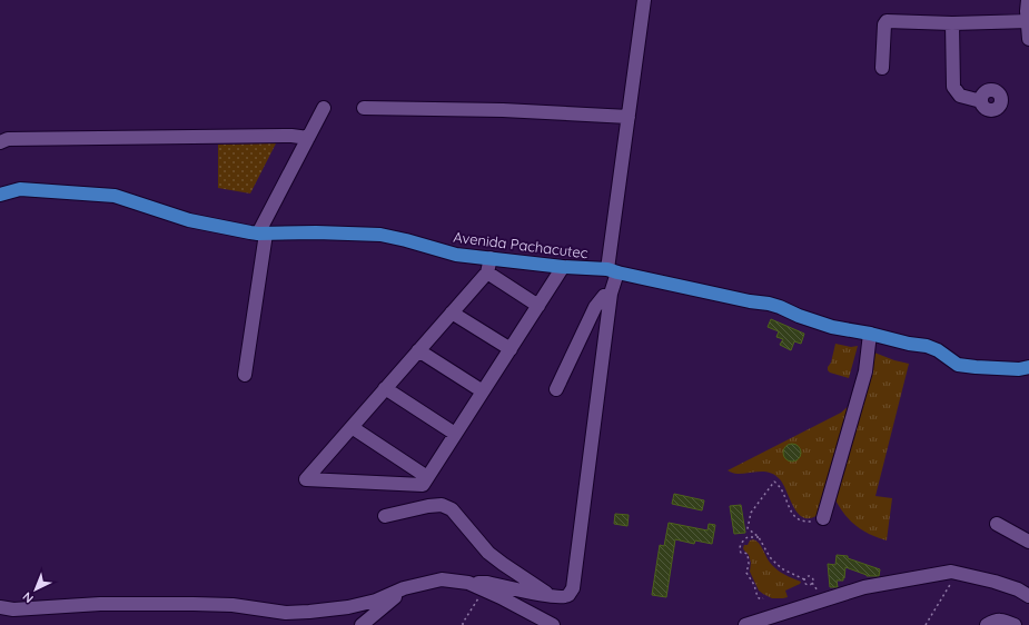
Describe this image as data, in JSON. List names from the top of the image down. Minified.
{"streets":{"main road":["Avenida Pachacutec"]},"north":"bottom left"}
